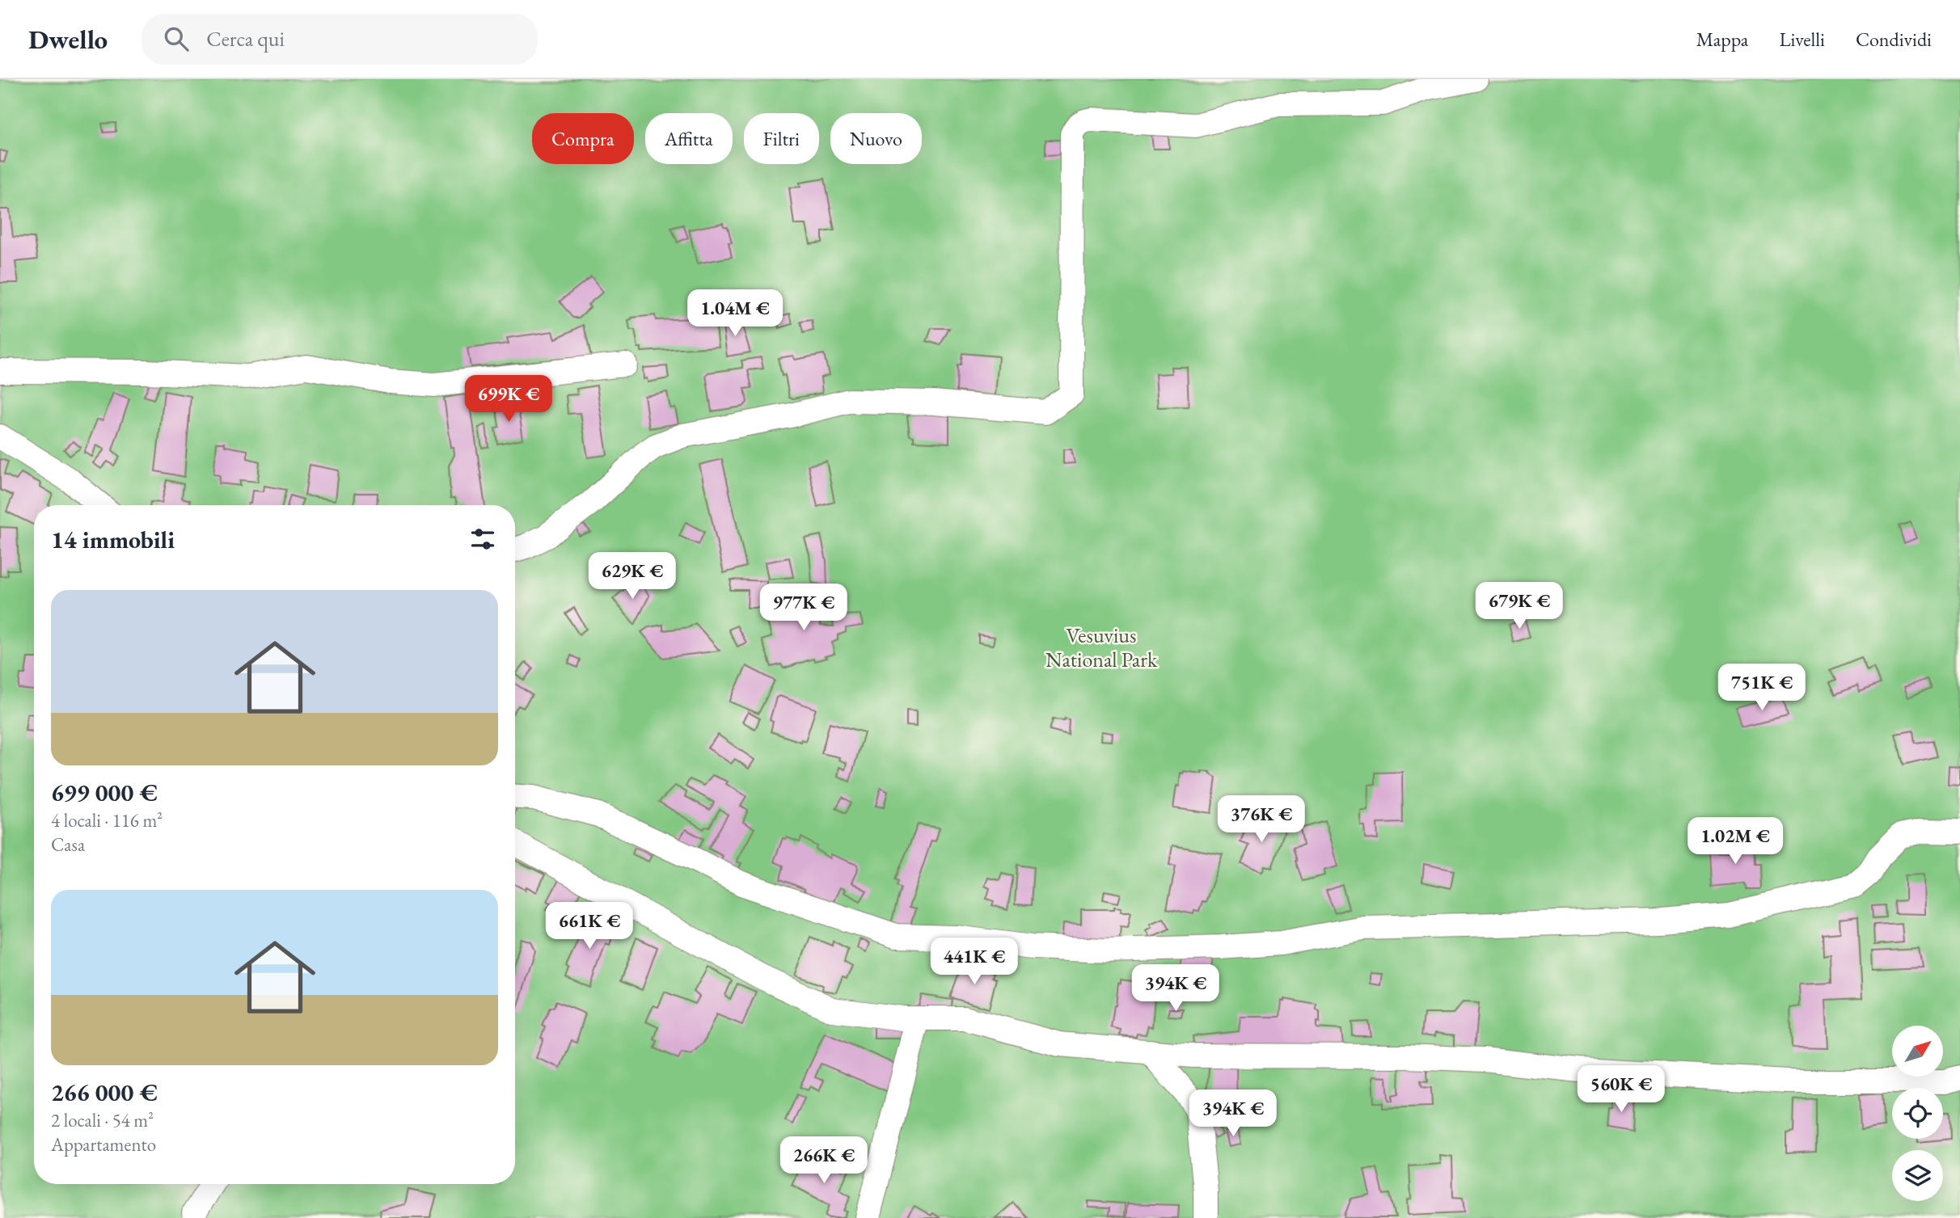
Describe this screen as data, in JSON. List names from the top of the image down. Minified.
{"parks":["Vesuvius National Park"],"north":"top right","page":{"header":"Dwello","search":"Cerca qui","nav":["Mappa","Livelli","Condividi"],"chip":["Compra","Affitta","Filtri","Nuovo"],"price":["1.04M €","699K €","629K €","679K €","977K €","751K €","376K €","1.02M €","661K €","441K €","394K €","560K €","394K €","266K €"],"heading":"14 immobili","list":[{"name":"699 000 €","note":"4 locali · 116 m² · Casa"},{"name":"266 000 €","note":"2 locali · 54 m² · Appartamento"}]}}
